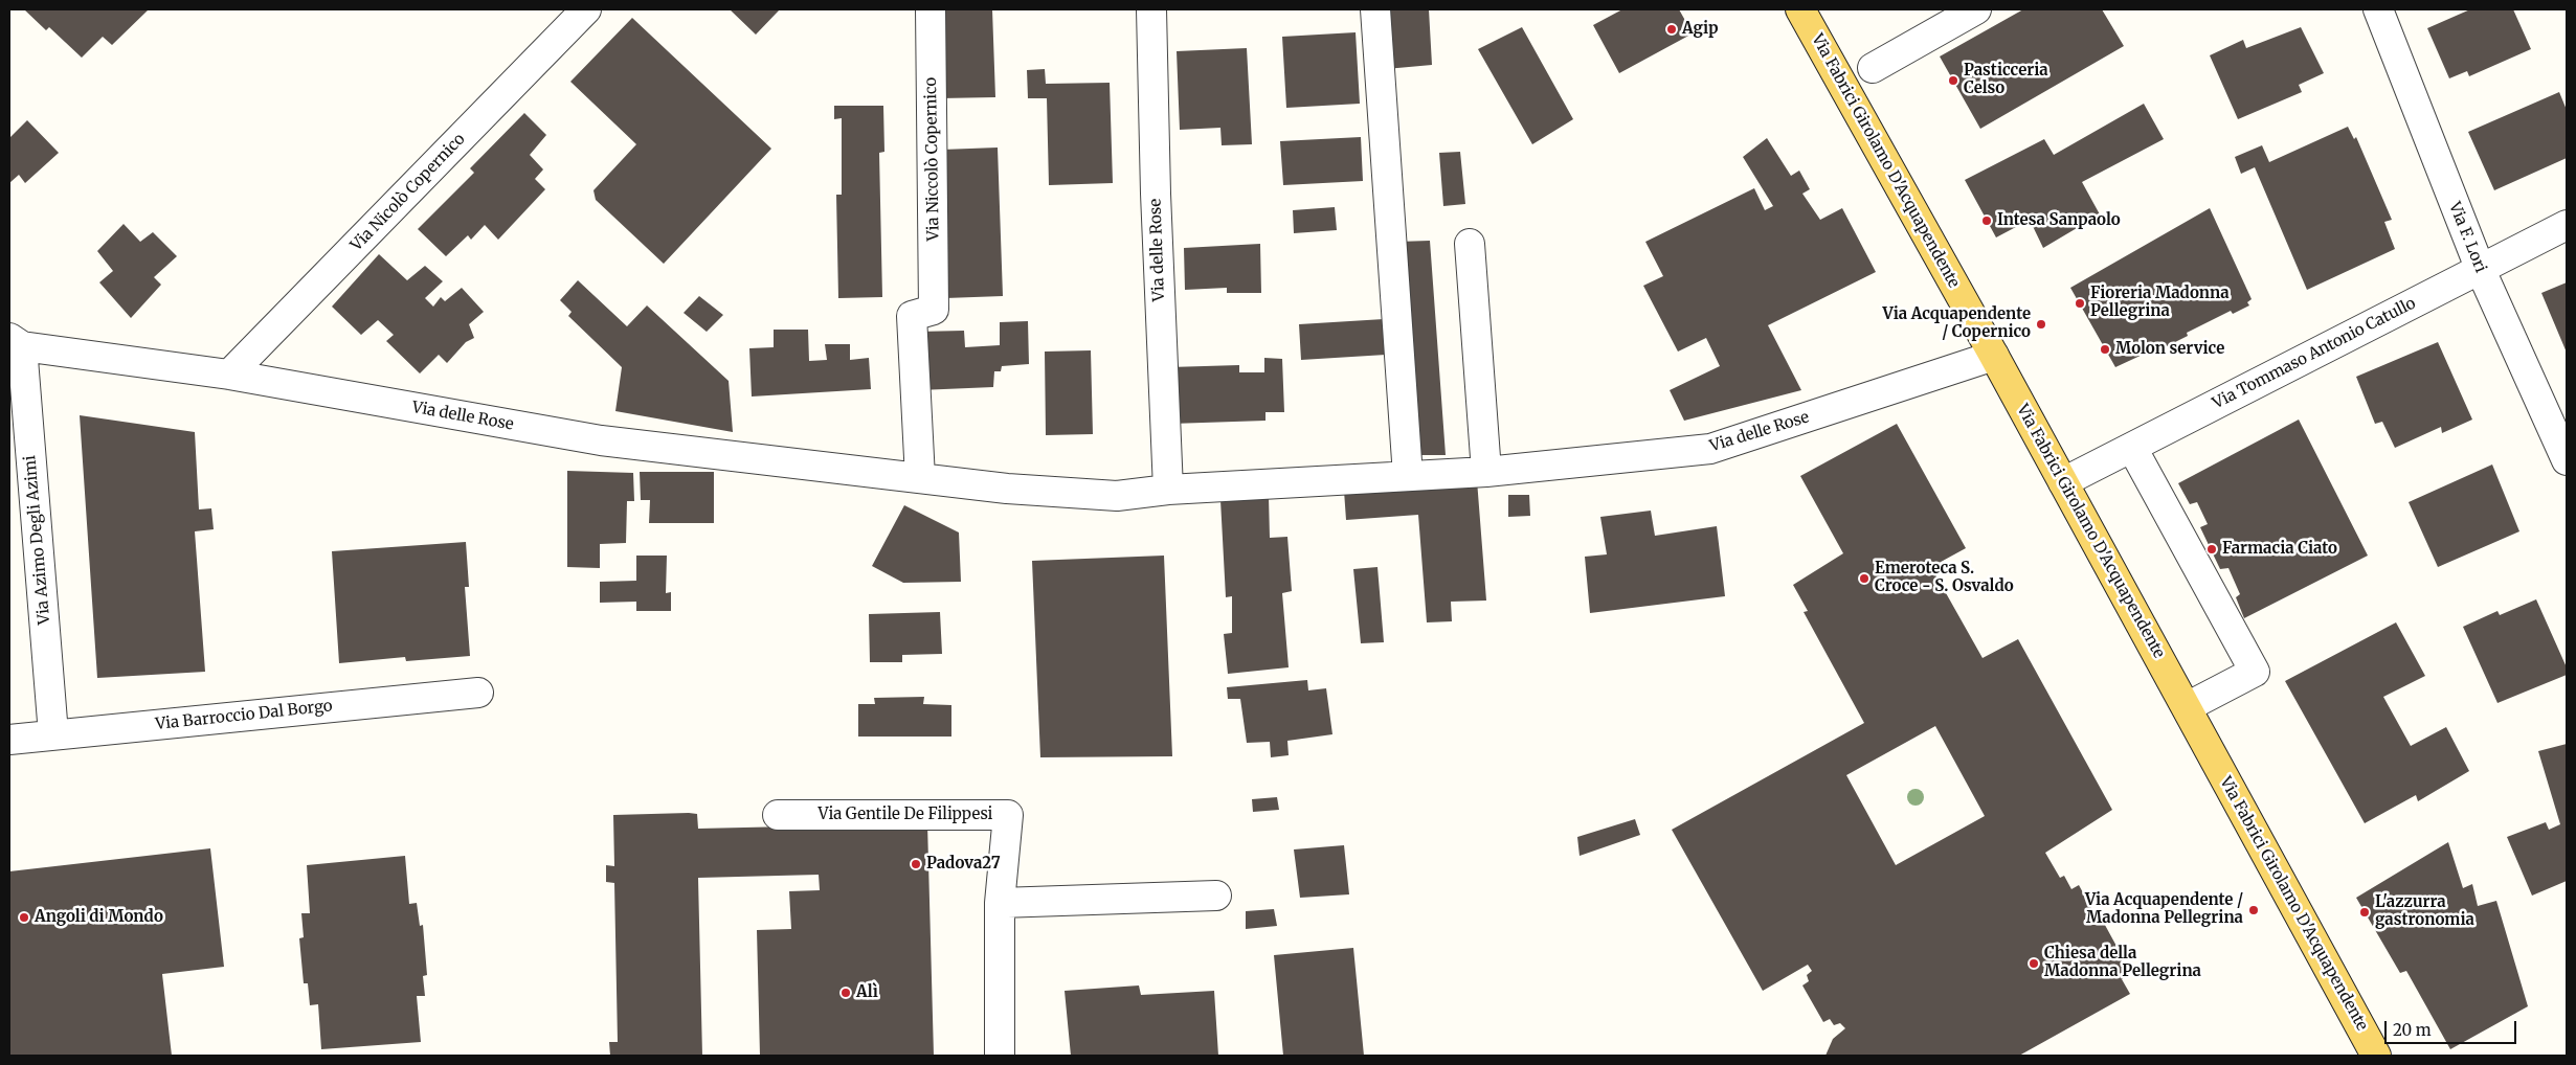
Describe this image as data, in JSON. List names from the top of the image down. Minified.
{"streets":{"main road":["Via Fabrici Girolamo D'Acquapendente"],"street":["Via Niccolò Copernico","Via Nicolò Copernico","Via F. Lori","Via delle Rose","Via Tommaso Antonio Catullo","Via Azimo Degli Azimi","Via Barroccio Dal Borgo","Via Gentile De Filippesi"]},"crossings":[["Via Niccolò Copernico","Via delle Rose"],["Via Fabrici Girolamo D'Acquapendente","Via delle Rose"],["Via Fabrici Girolamo D'Acquapendente","Via Tommaso Antonio Catullo"],["Via Nicolò Copernico","Via delle Rose"],["Via F. Lori","Via Tommaso Antonio Catullo"],["Via delle Rose","Via Azimo Degli Azimi"],["Via Azimo Degli Azimi","Via Barroccio Dal Borgo"]],"places":["Agip","Pasticceria Celso","Intesa Sanpaolo","Fioreria Madonna Pellegrina","Via Acquapendente / Copernico","Molon service","Farmacia Ciato","Emeroteca S. Croce - S. Osvaldo","Padova27","Via Acquapendente / Madonna Pellegrina","L'azzurra gastronomia","Angoli di Mondo","Chiesa della Madonna Pellegrina","Alì"],"scale_bar":"20 m"}
